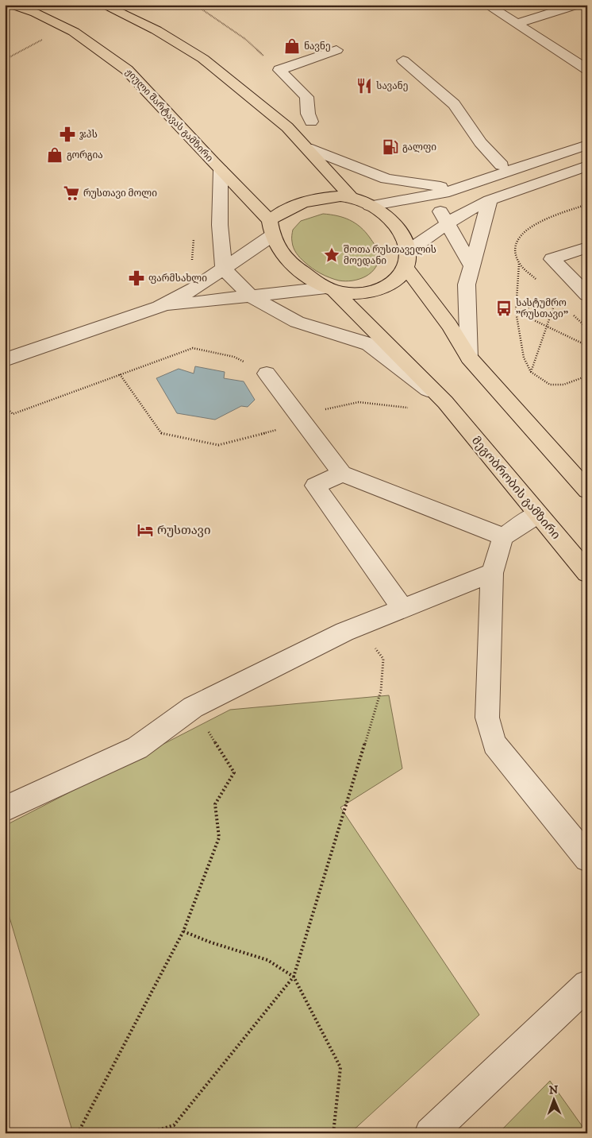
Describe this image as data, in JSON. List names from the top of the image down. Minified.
{"streets":{"main road":["ჟიული შარტავას გამზირი","მეგობრობის გამზირი"]},"places":{"shop":["ნავნე","გორგია"],"restaurant":["სავანე"],"pharmacy":["ჯპს","ფარმსახლი"],"fuel station":["გალფი"],"supermarket":["რუსთავი მოლი"],"place":["შოთა რუსთაველის მოედანი"],"bus stop":["სასტუმრო \"რუსთავი\""],"hotel":["რუსთავი"]},"north":"top"}
